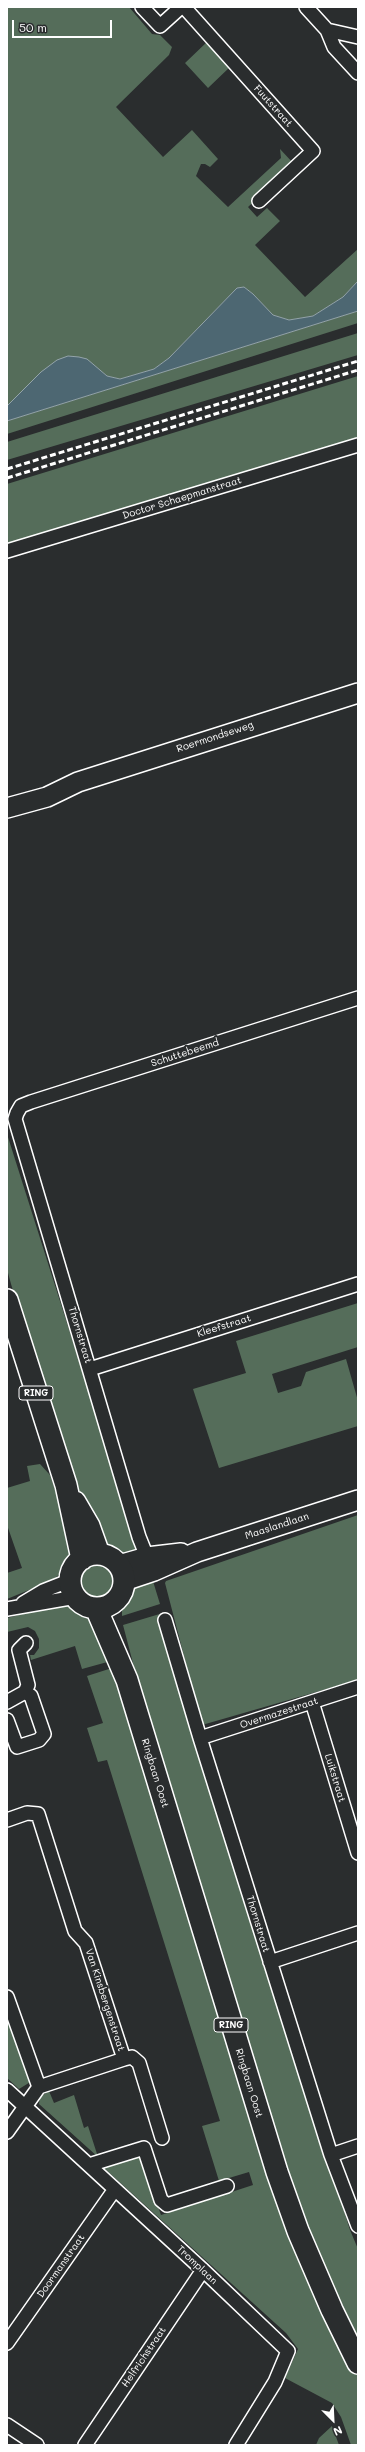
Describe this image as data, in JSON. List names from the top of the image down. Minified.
{"streets":{"main road":["RING","Ringbaan Oost"],"street":["Fuutstraat","Doctor Schaepmanstraat","Roermondseweg","Schuttebeemd","Kleefstraat","Thornstraat","Maaslandlaan","Overmazestraat","Luikstraat","Van Kinsbergenstraat","Tromplaan","Doormanstraat","Helfrichstraat"]},"crossings":[["Schuttebeemd","Thornstraat"],["Kleefstraat","Thornstraat"],["Thornstraat","Maaslandlaan"],["Thornstraat","Overmazestraat"],["RING","Maaslandlaan"],["RING","Ringbaan Oost"],["Maaslandlaan","Ringbaan Oost"],["Overmazestraat","Luikstraat"],["Tromplaan","Doormanstraat"],["Tromplaan","Helfrichstraat"]],"scale_bar":"50 m","north":"bottom right"}
